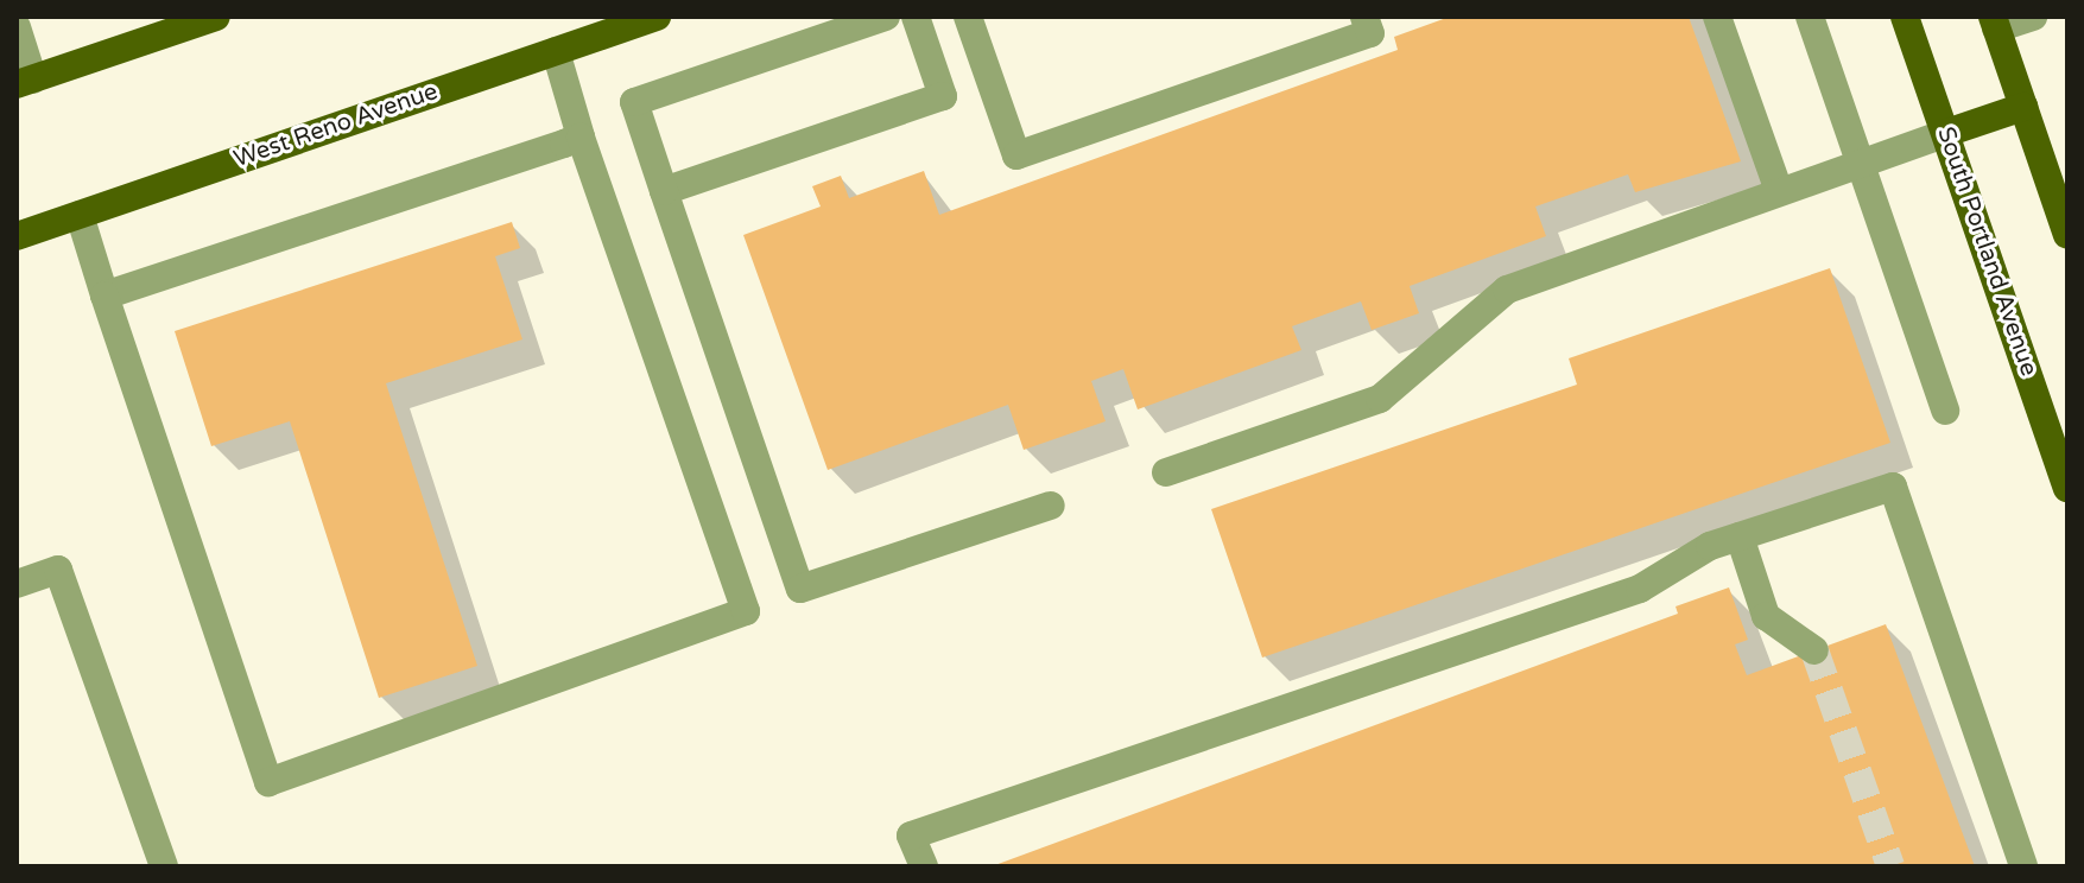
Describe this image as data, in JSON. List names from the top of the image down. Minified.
{"streets":{"main road":["West Reno Avenue","South Portland Avenue"]}}
